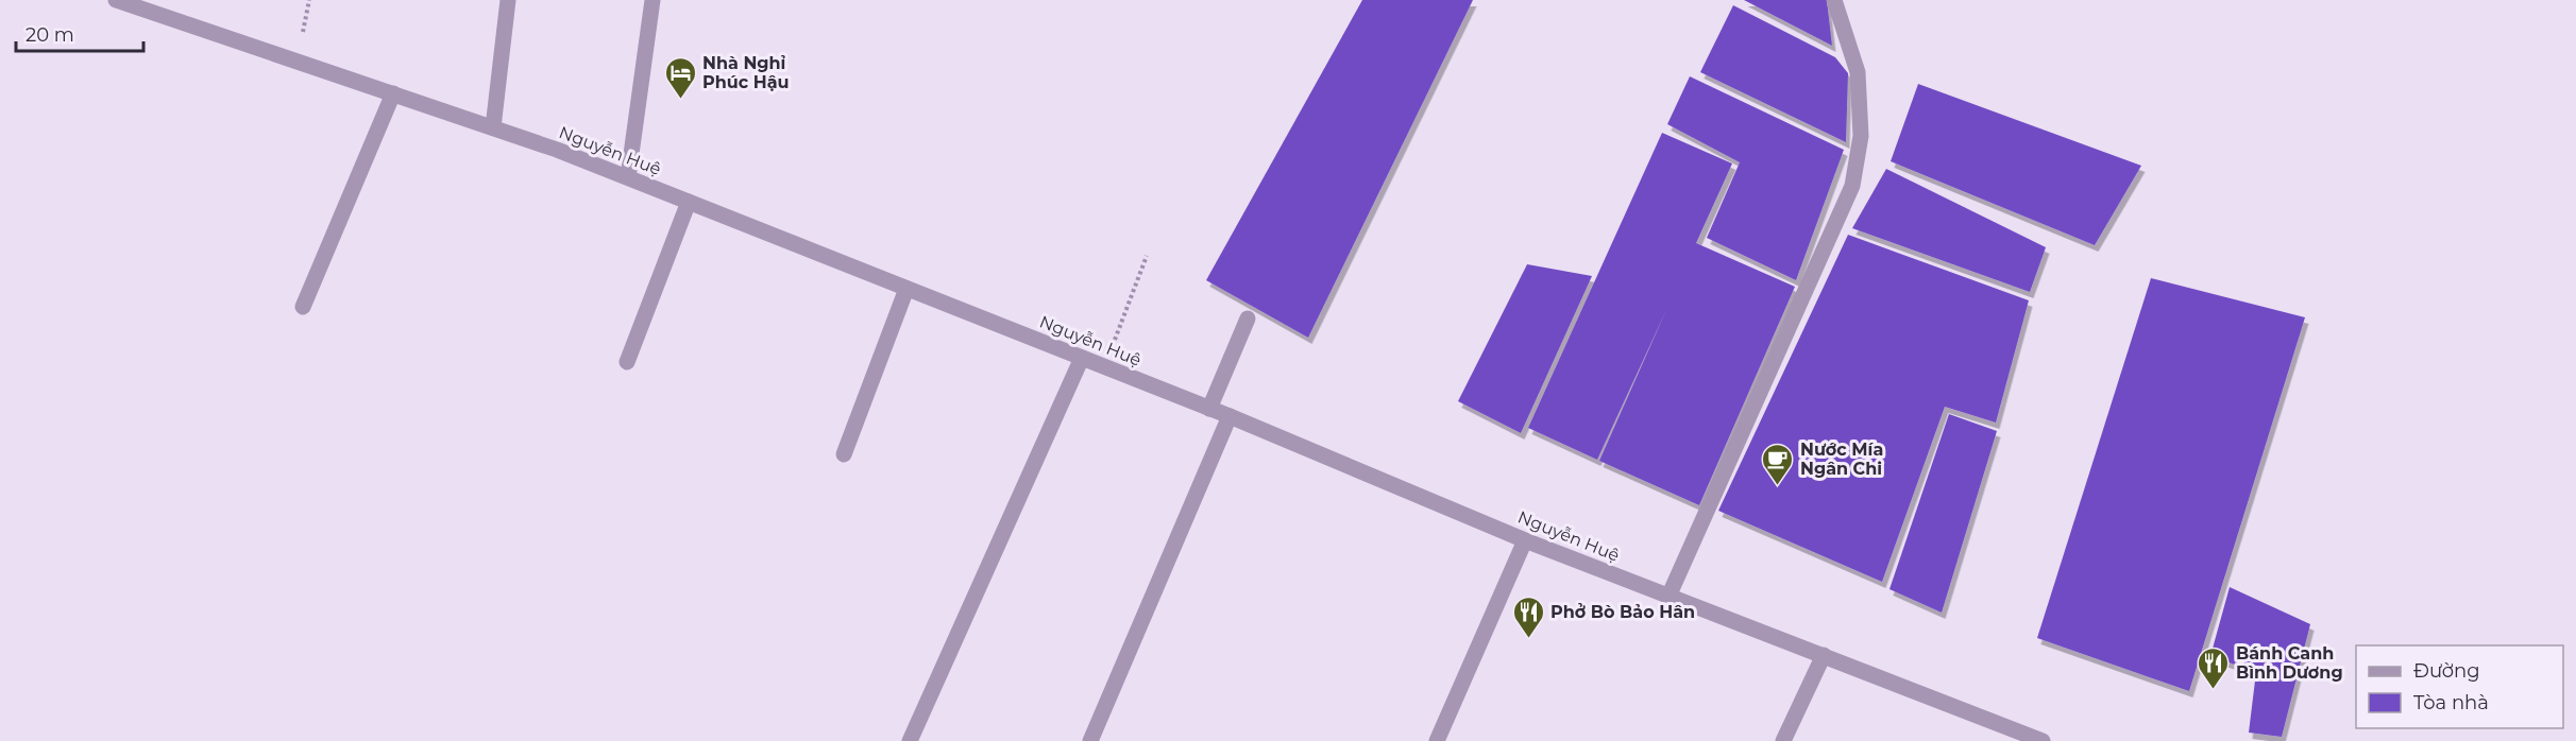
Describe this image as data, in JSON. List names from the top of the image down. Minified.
{"streets":{"street":["Nguyễn Huệ"]},"places":{"hotel":["Nhà Nghỉ Phúc Hậu"],"cafe":["Nước Mía Ngân Chi"],"restaurant":["Phở Bò Bảo Hân","Bánh Canh Bình Dương"]},"legend":["Đường","Tòa nhà"],"scale_bar":"20 m"}
